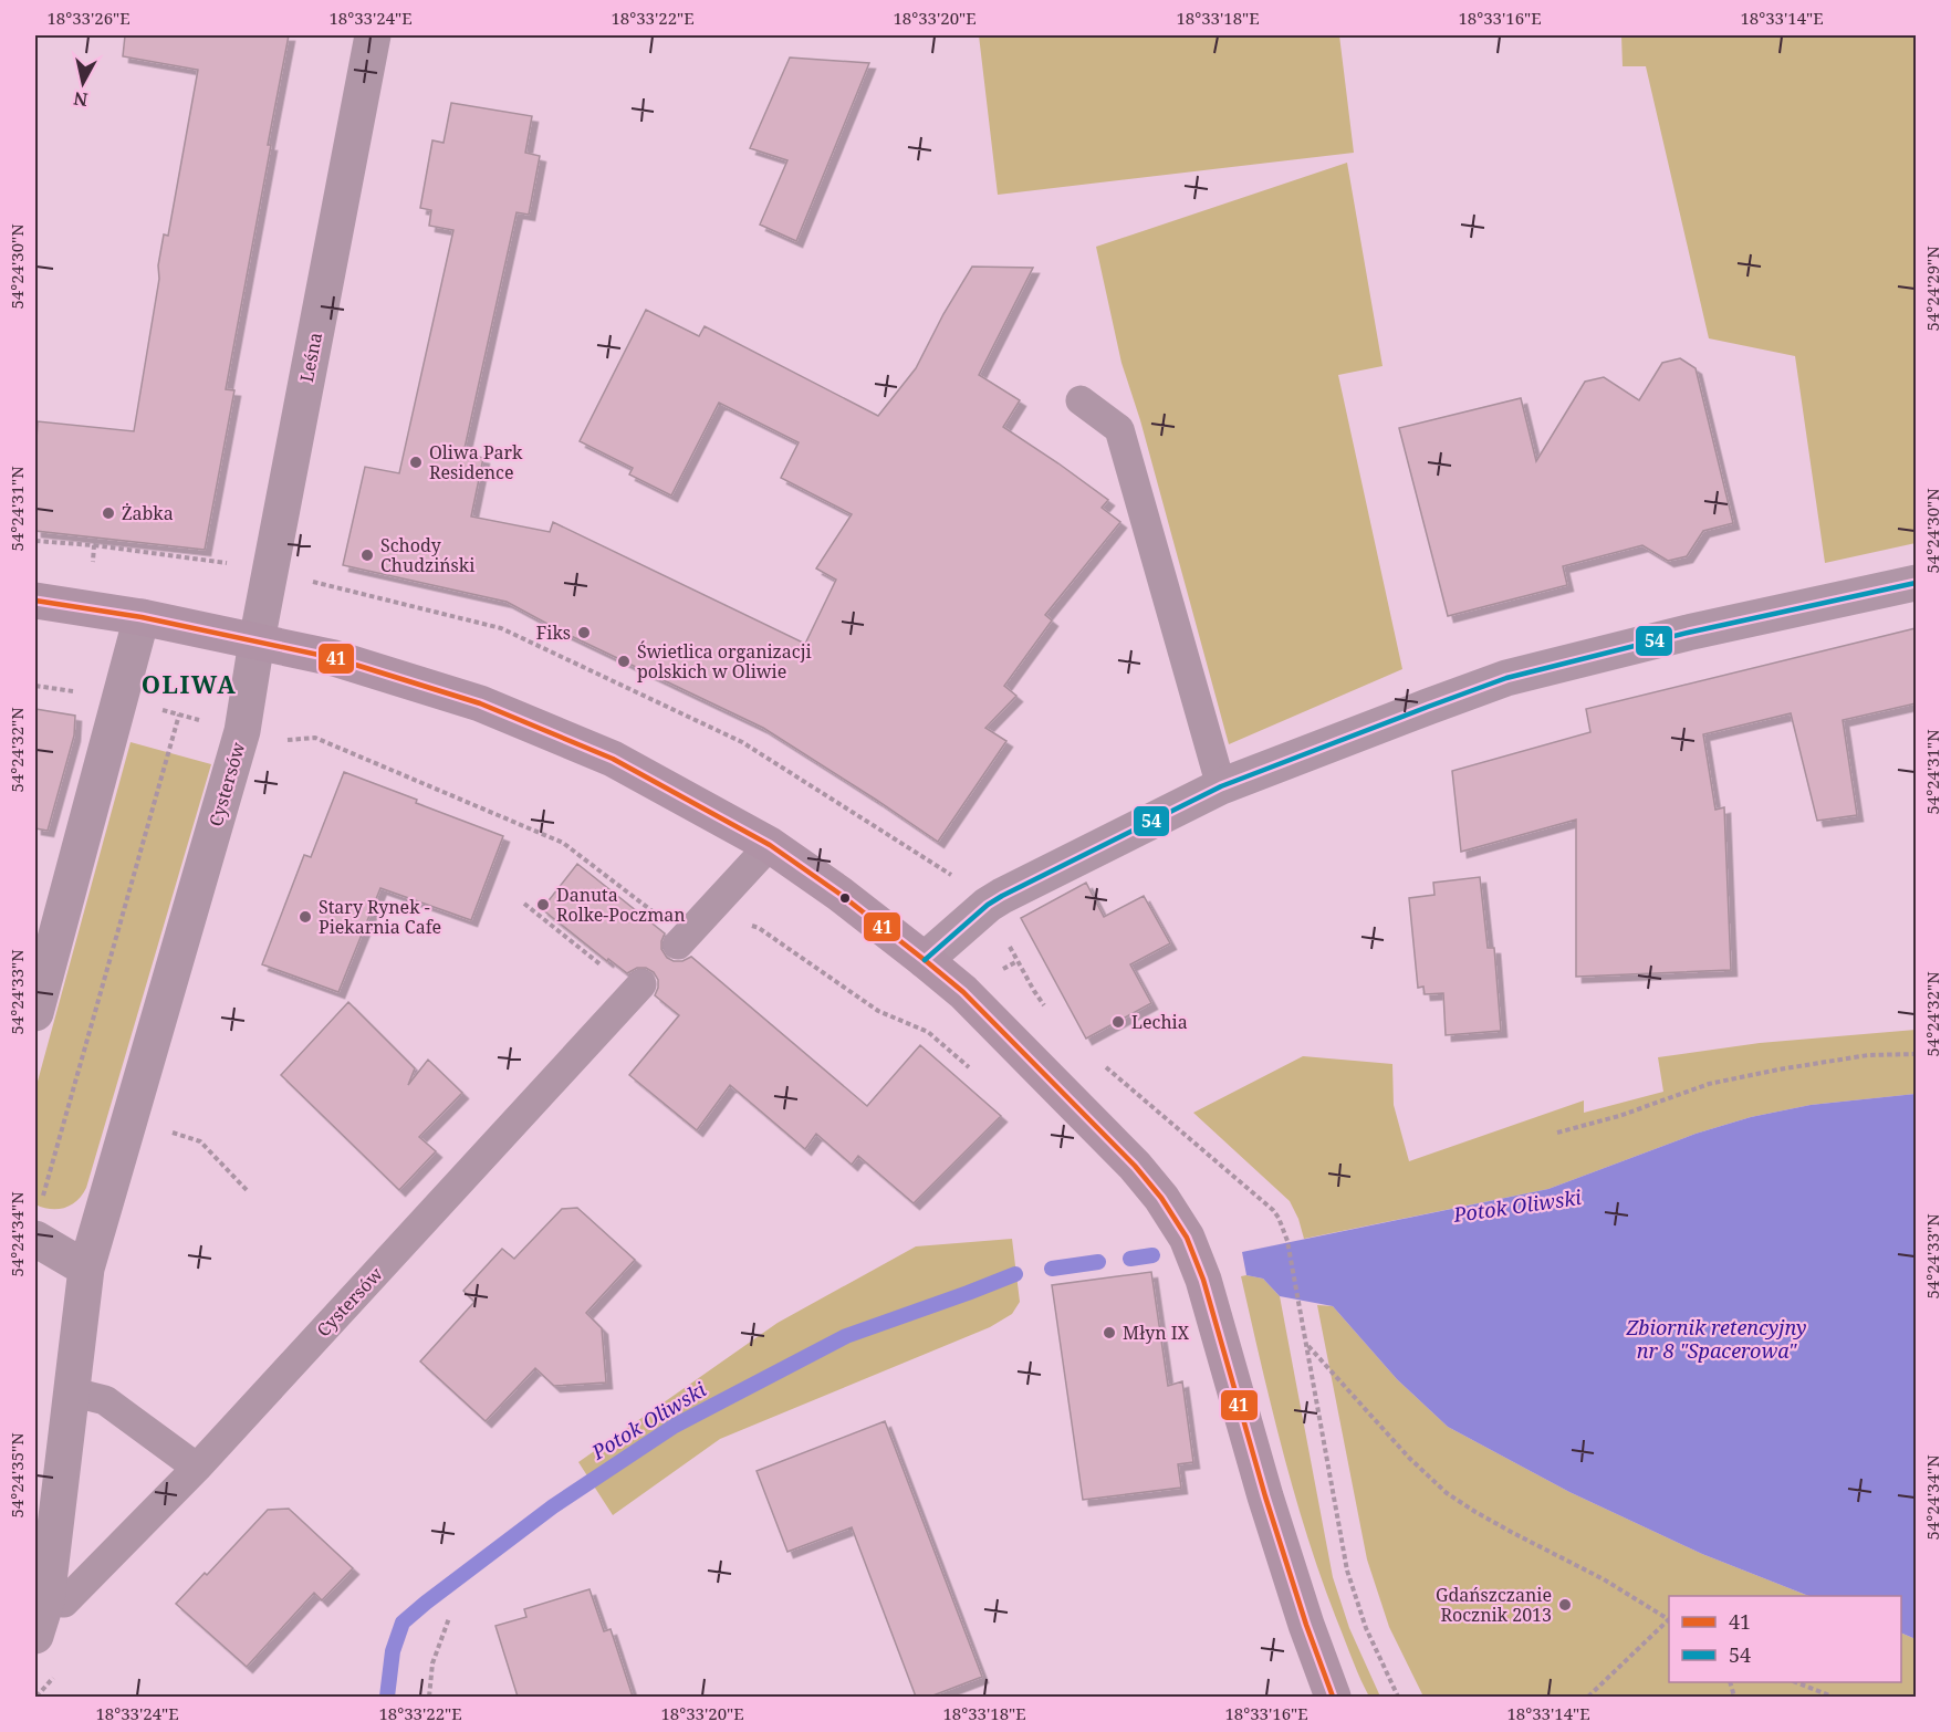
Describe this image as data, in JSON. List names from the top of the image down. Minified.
{"streets":{"street":["Leśna","Cystersów"]},"crossings":[["Leśna","Cystersów"]],"districts":["OLIWA"],"water":["Potok Oliwski","Zbiornik retencyjny nr 8 \"Spacerowa\""],"places":["Oliwa Park Residence","Żabka","Schody Chudziński","Fiks","Świetlica organizacji polskich w Oliwie","Danuta Rolke-Poczman","Stary Rynek - Piekarnia Cafe","Lechia","Młyn IX","Gdańszczanie Rocznik 2013"],"lines":["transit line 54","transit line 41"],"legend":["41","54"],"north":"bottom","coordinates":["18°33'26\"E","18°33'24\"E","18°33'22\"E","18°33'20\"E","18°33'18\"E","18°33'16\"E","18°33'14\"E","54°24'30\"N","54°24'29\"N","54°24'31\"N","54°24'32\"N","54°24'33\"N","54°24'34\"N","54°24'35\"N"]}
